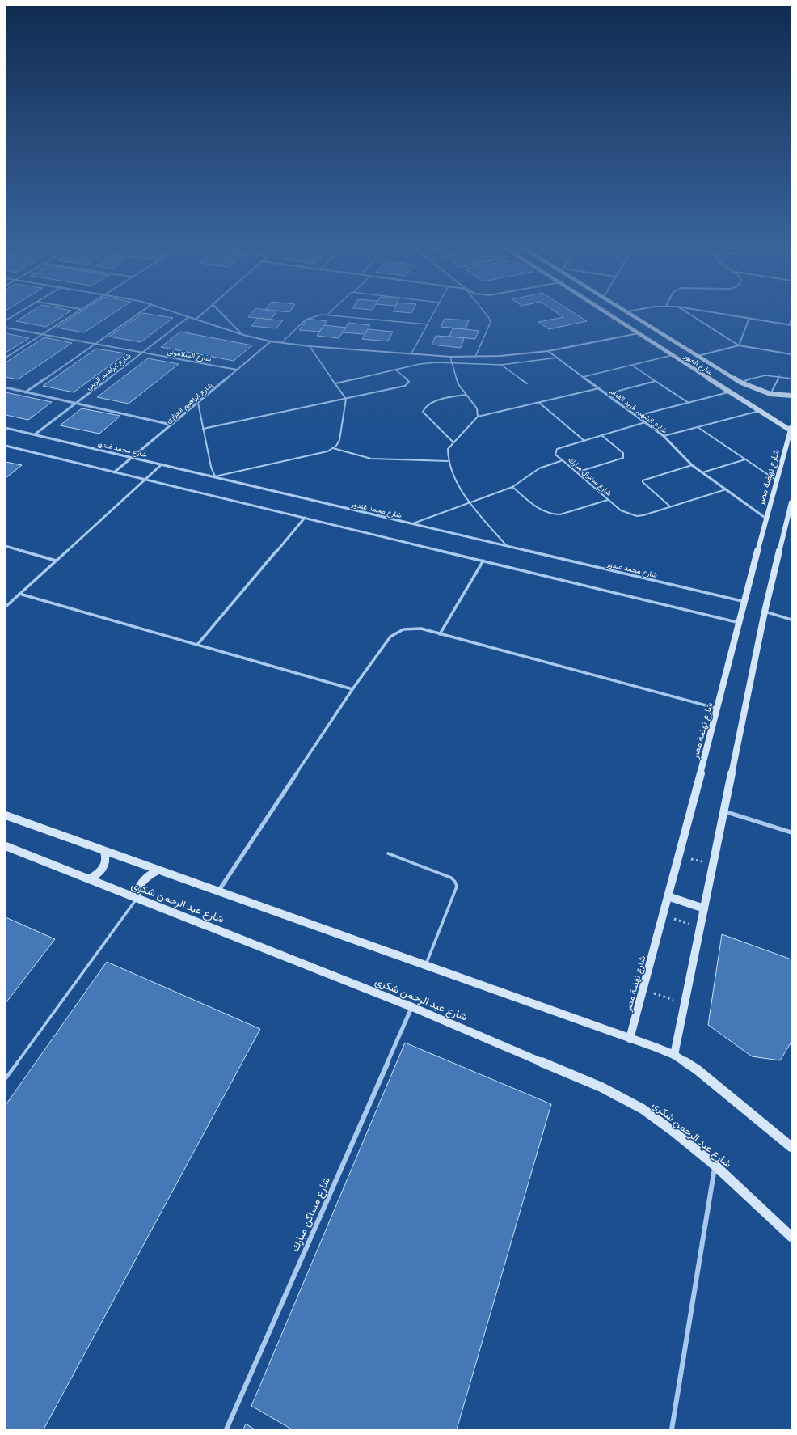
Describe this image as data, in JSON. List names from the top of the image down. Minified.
{"streets":{"street":["شارع السلامونى","شارع العبور","شارع ابراهيم الزيني","شارع ابراهيم العزازى","شارع الشهيد فريد الغنام","شارع محمد غندور","شارع نهضة مصر","شارع عبد الرحمن شكرى","شارع مساكن مبارك"],"lane":["شارع سنترال مبارك"]},"crossings":[["شارع السلامونى","شارع ابراهيم الزيني"],["شارع السلامونى","شارع ابراهيم العزازى"],["شارع العبور","شارع نهضة مصر"],["شارع ابراهيم الزيني","شارع محمد غندور"],["شارع ابراهيم العزازى","شارع محمد غندور"],["شارع الشهيد فريد الغنام","شارع سنترال مبارك"],["شارع الشهيد فريد الغنام","شارع نهضة مصر"],["شارع محمد غندور","شارع سنترال مبارك"],["شارع محمد غندور","شارع نهضة مصر"],["شارع عبد الرحمن شكرى","شارع مساكن مبارك"]]}
